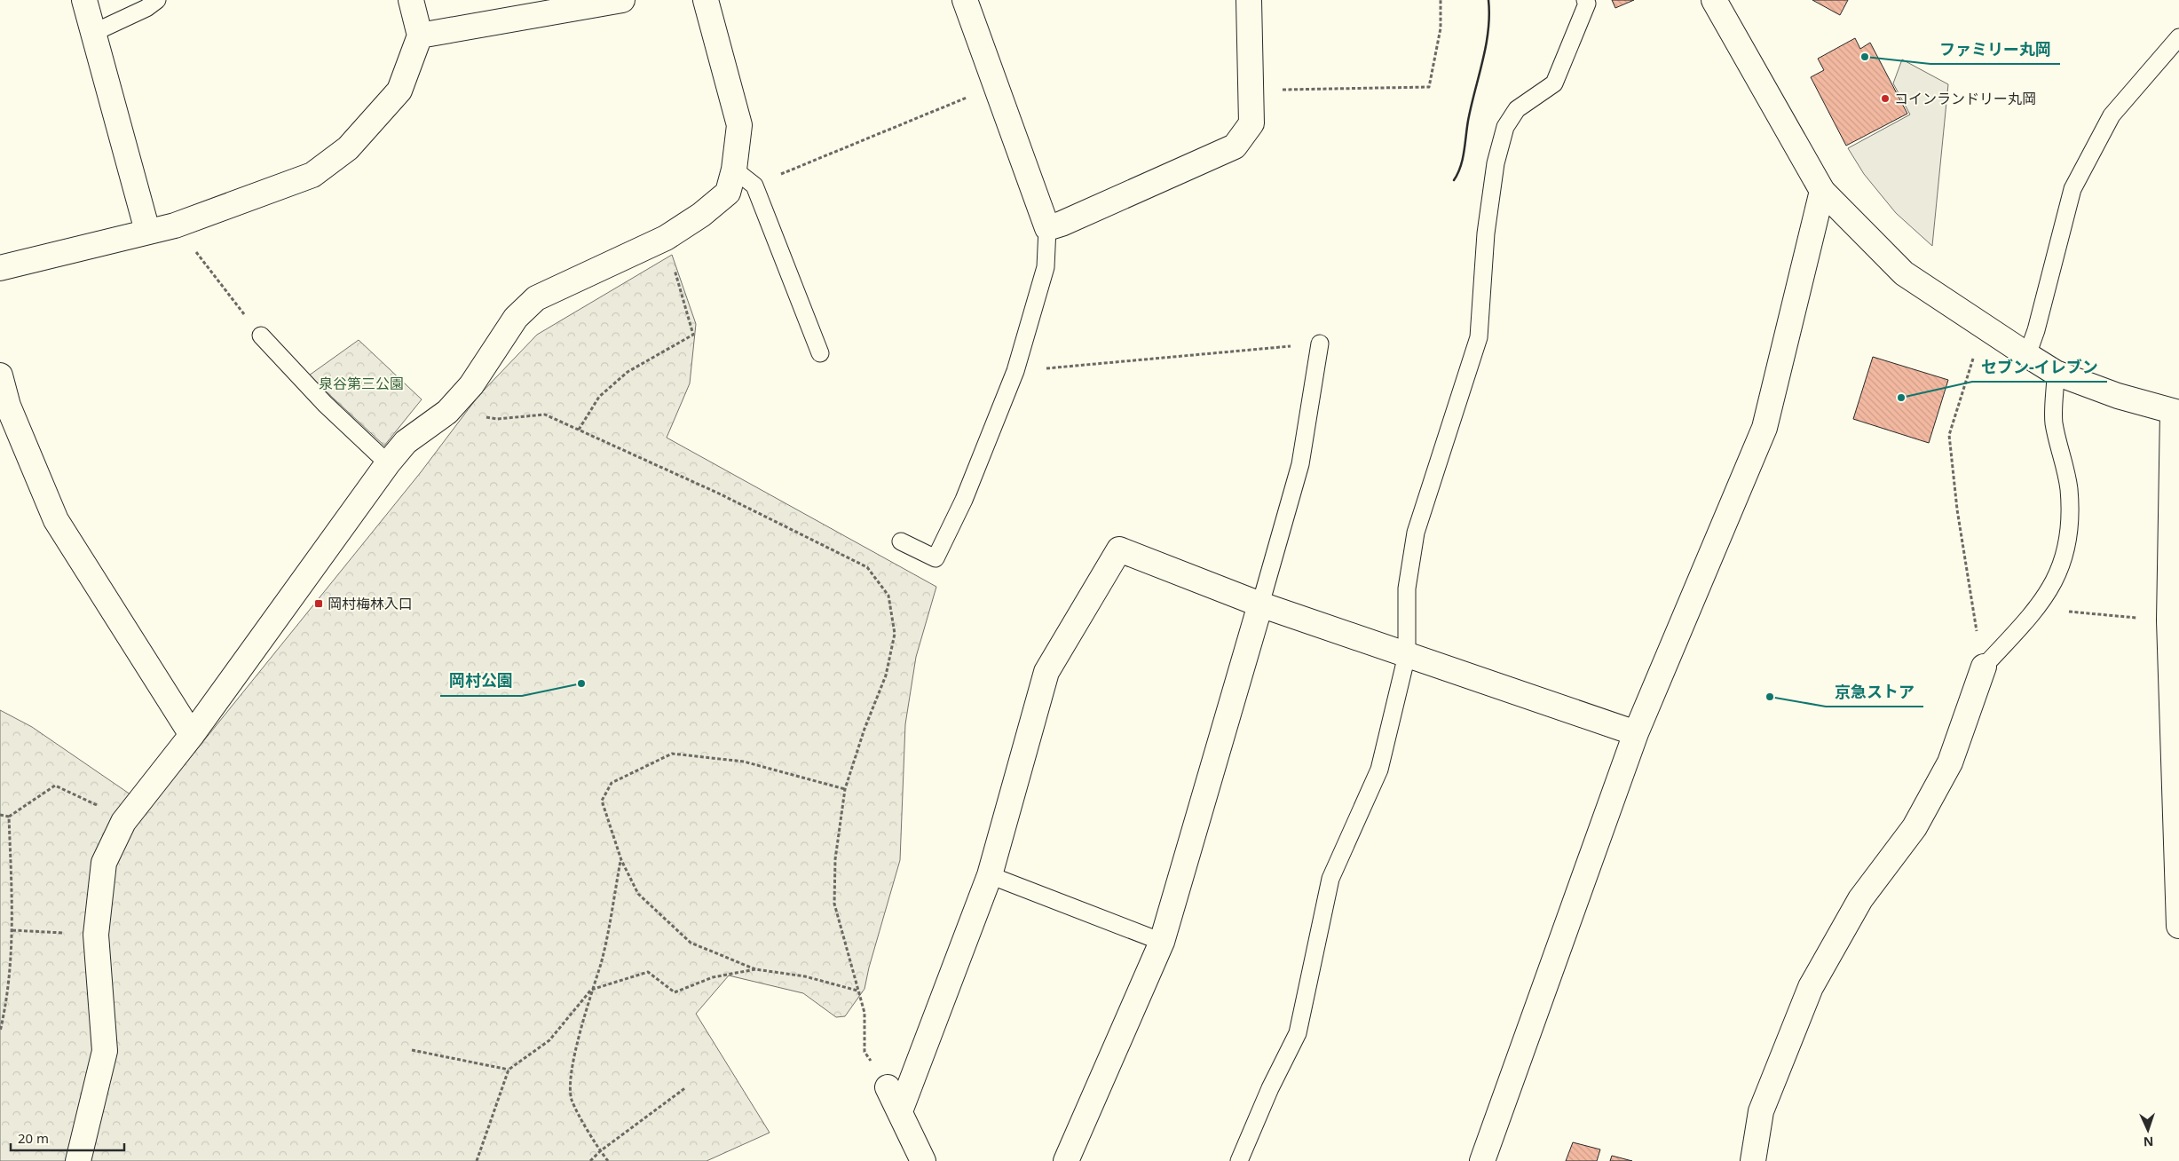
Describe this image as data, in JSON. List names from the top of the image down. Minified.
{"parks":["泉谷第三公園"],"places":{"other":["ファミリー丸岡","コインランドリー丸岡","セブン-イレブン","岡村公園","京急ストア"],"transit":["岡村梅林入口"]},"scale_bar":"20 m","north":"bottom"}
